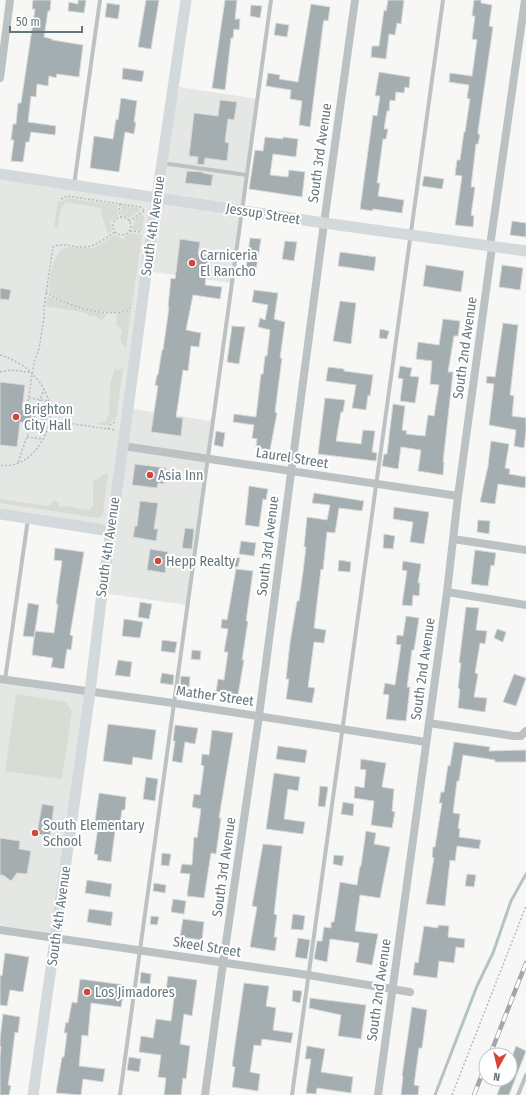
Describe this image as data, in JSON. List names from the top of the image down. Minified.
{"streets":{"main road":["Jessup Street","South 4th Avenue"],"street":["South 3rd Avenue","South 2nd Avenue","Laurel Street","Mather Street","Skeel Street"]},"crossings":[["South 3rd Avenue","Jessup Street"],["South 3rd Avenue","Laurel Street"],["South 3rd Avenue","Mather Street"],["South 3rd Avenue","Skeel Street"],["Jessup Street","South 4th Avenue"],["Jessup Street","South 2nd Avenue"],["South 4th Avenue","Laurel Street"],["South 4th Avenue","Mather Street"],["South 4th Avenue","Skeel Street"],["South 2nd Avenue","Laurel Street"],["South 2nd Avenue","Mather Street"],["South 2nd Avenue","Skeel Street"]],"places":["Carniceria El Rancho","Brighton City Hall","Asia Inn","Hepp Realty","South Elementary School","Los Jimadores"],"scale_bar":"50 m","north":"bottom"}
